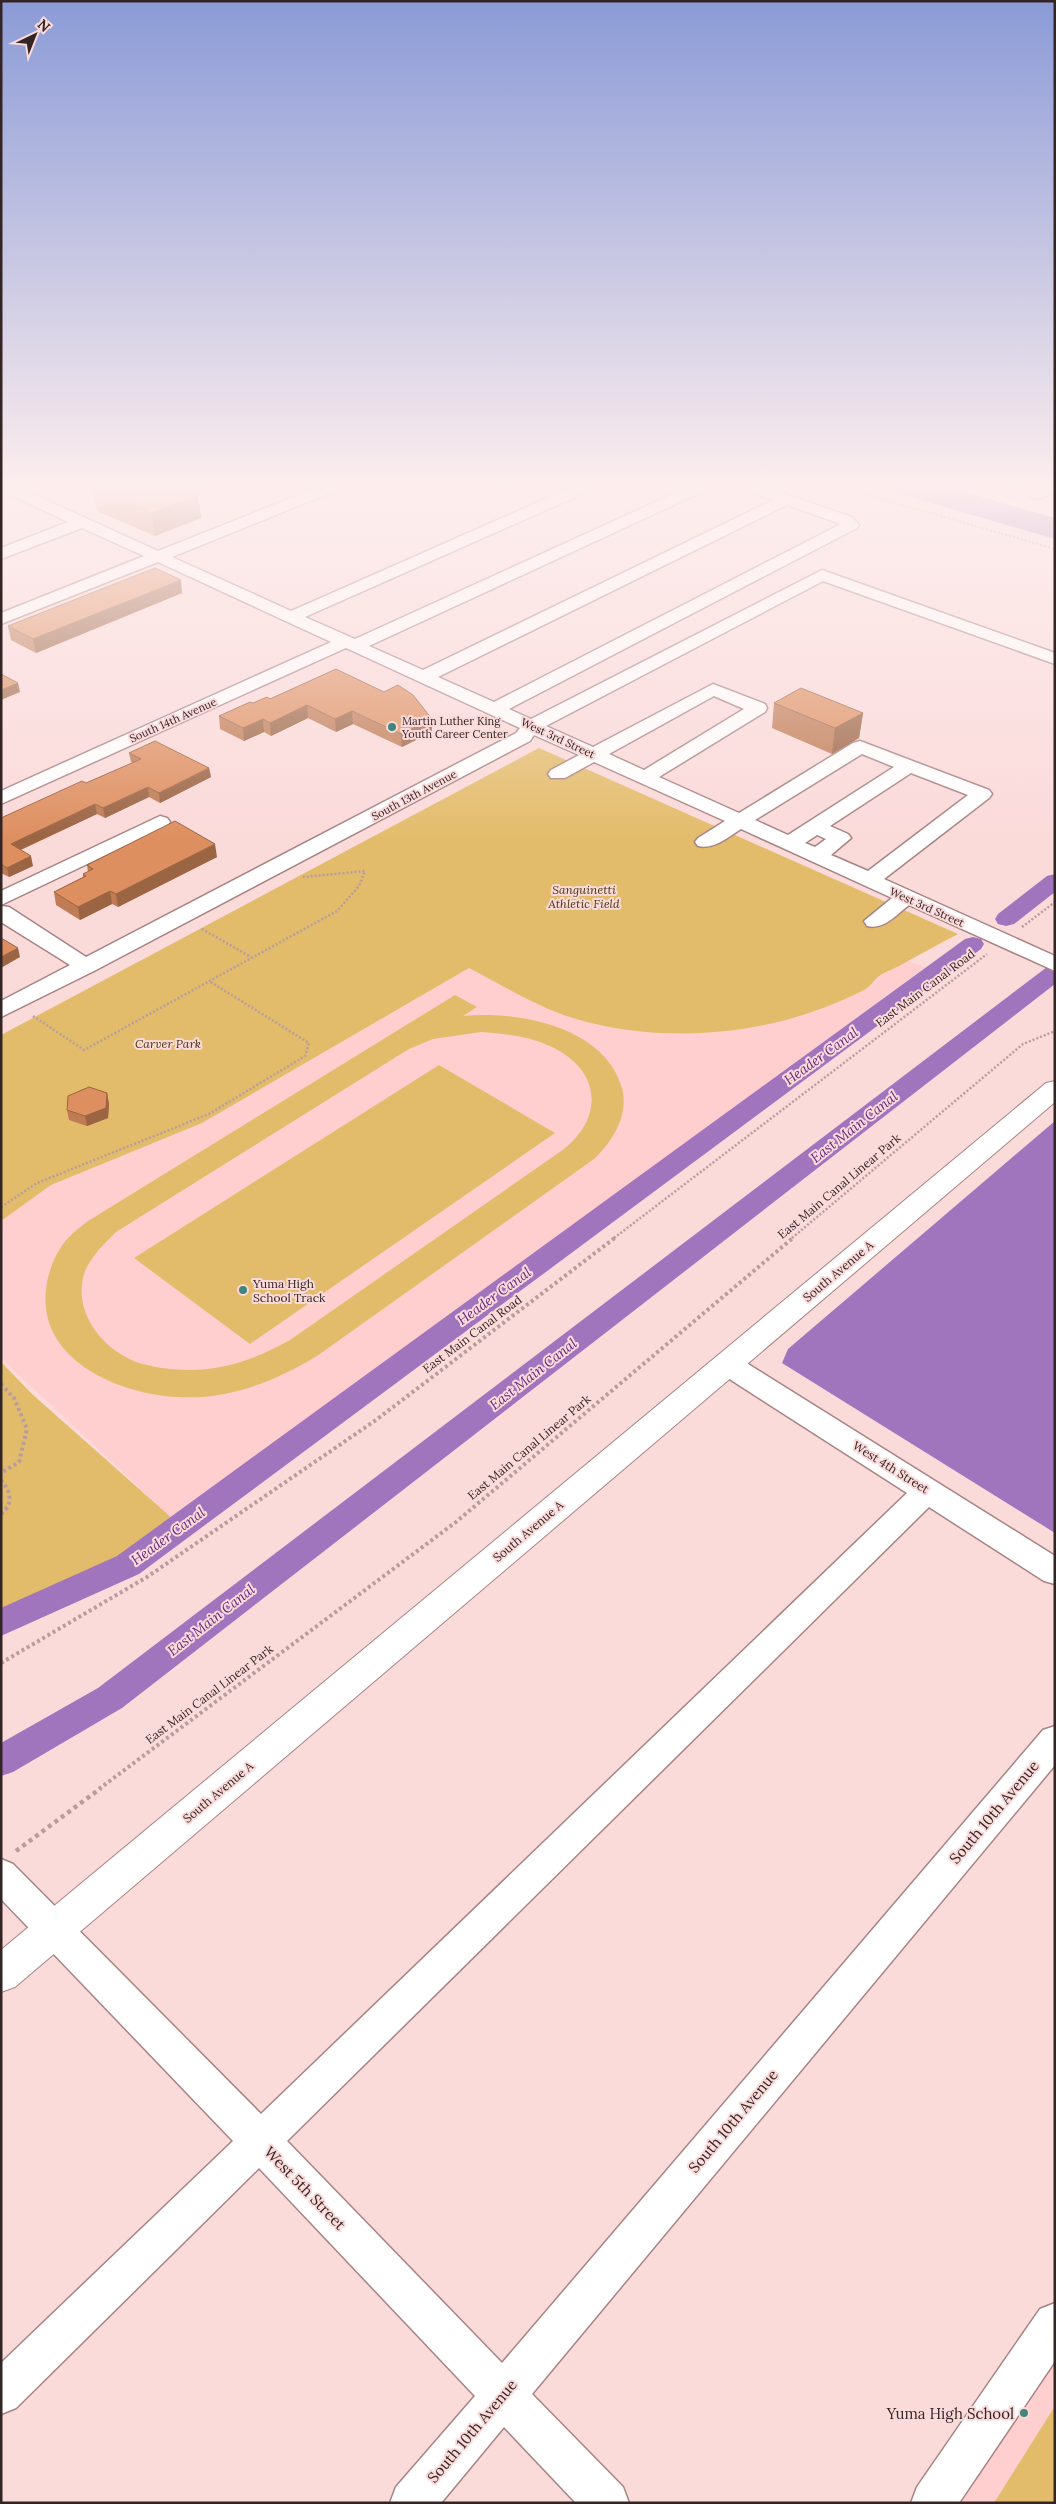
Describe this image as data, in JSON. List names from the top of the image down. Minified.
{"streets":{"main road":["South Avenue A"],"street":["South 14th Avenue","West 3rd Street","South 13th Avenue","West 4th Street","South 10th Avenue","West 5th Street"],"path":["East Main Canal Road","East Main Canal Linear Park"]},"crossings":[["South 14th Avenue","West 3rd Street"],["West 3rd Street","South 13th Avenue"],["West 3rd Street","East Main Canal Road"],["East Main Canal Linear Park","West 5th Street"],["South Avenue A","West 4th Street"],["South Avenue A","West 5th Street"],["South 10th Avenue","West 5th Street"]],"water":["Header Canal","East Main Canal"],"parks":["Sanguinetti Athletic Field","Carver Park"],"places":["Martin Luther King Youth Career Center","Yuma High School Track","Yuma High School"],"north":"top right"}
